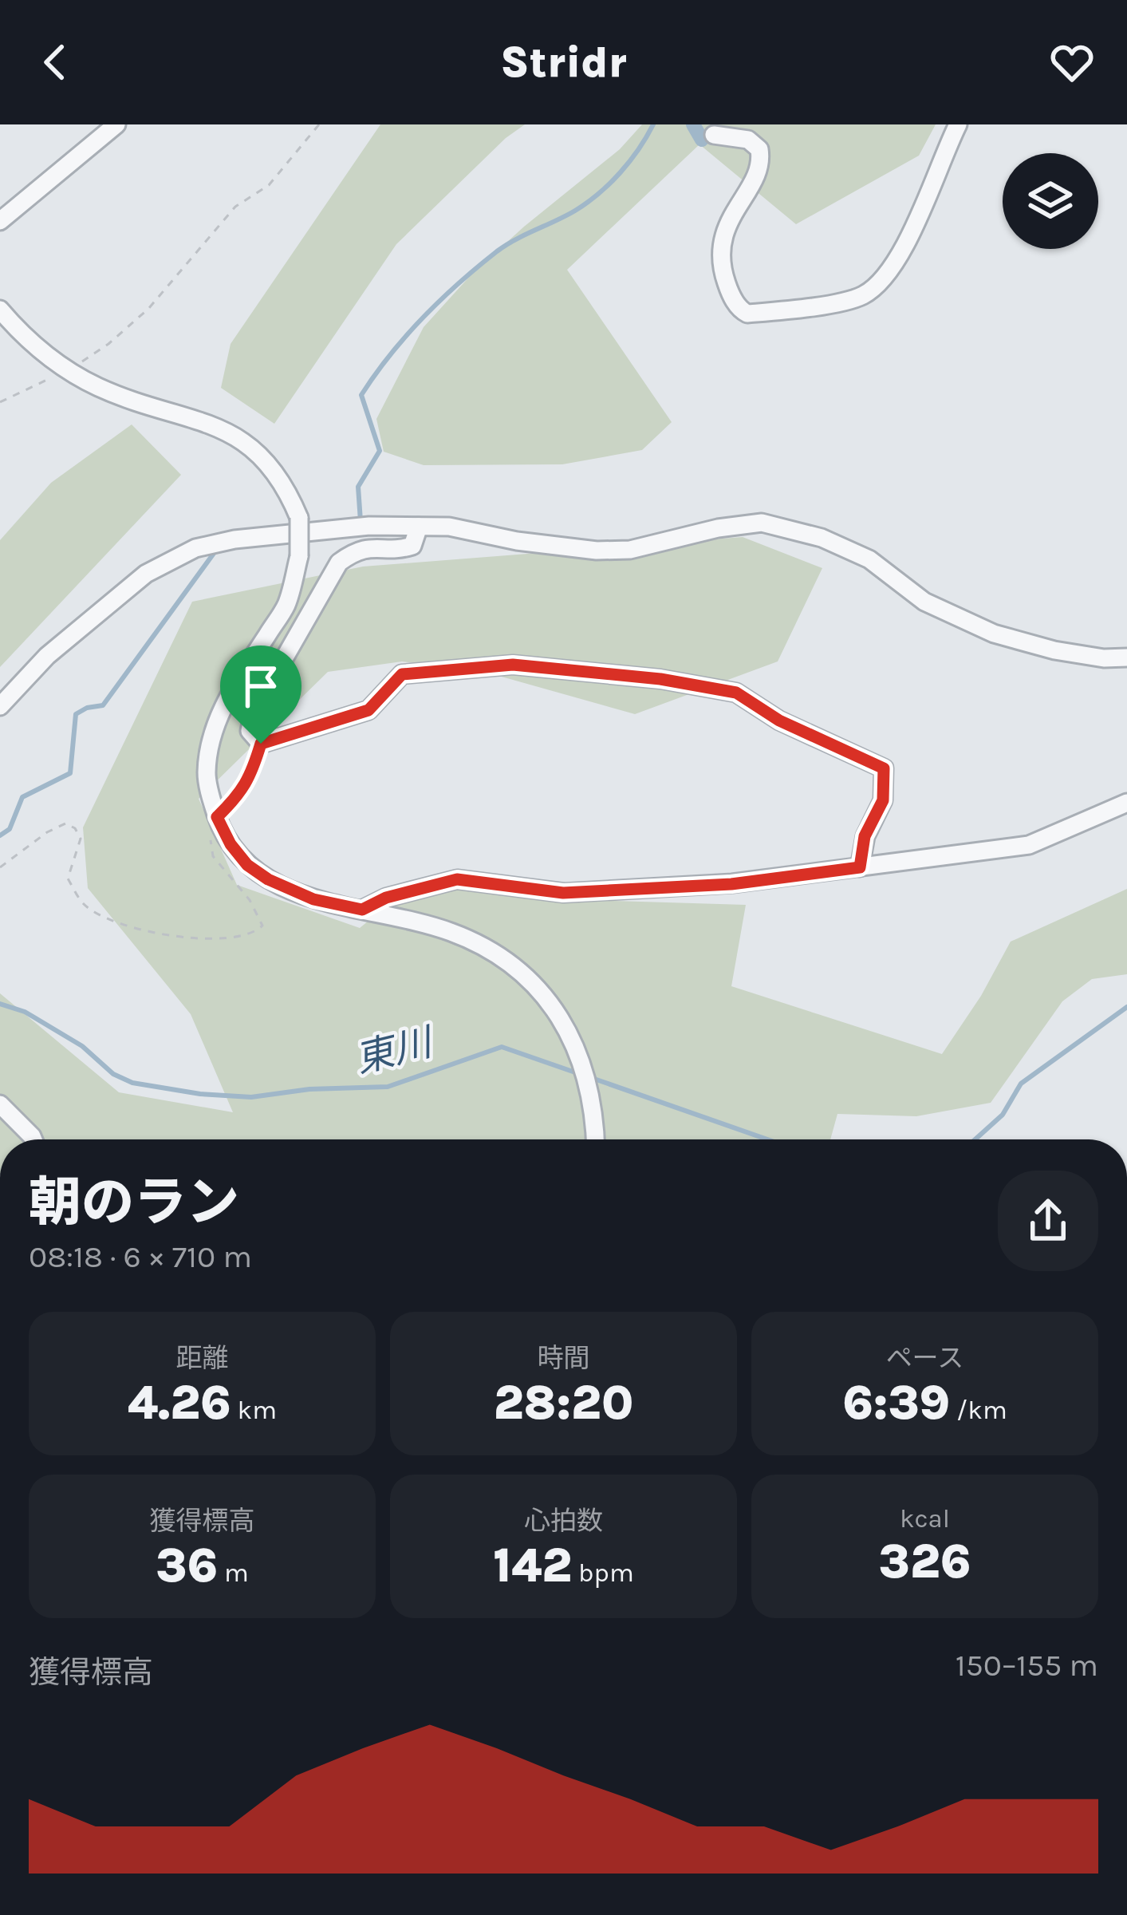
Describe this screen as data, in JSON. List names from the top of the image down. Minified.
{"water":["東川"],"page":{"header":"Stridr","heading":["朝のラン","08:18 · 6 × 710 m"],"stats":[["距離","4.26 km"],["時間","28:20"],["ペース","6:39 /km"],["獲得標高","36 m"],["心拍数","142 bpm"],["kcal","326"]],"chart":["獲得標高","150–155 m"]}}
